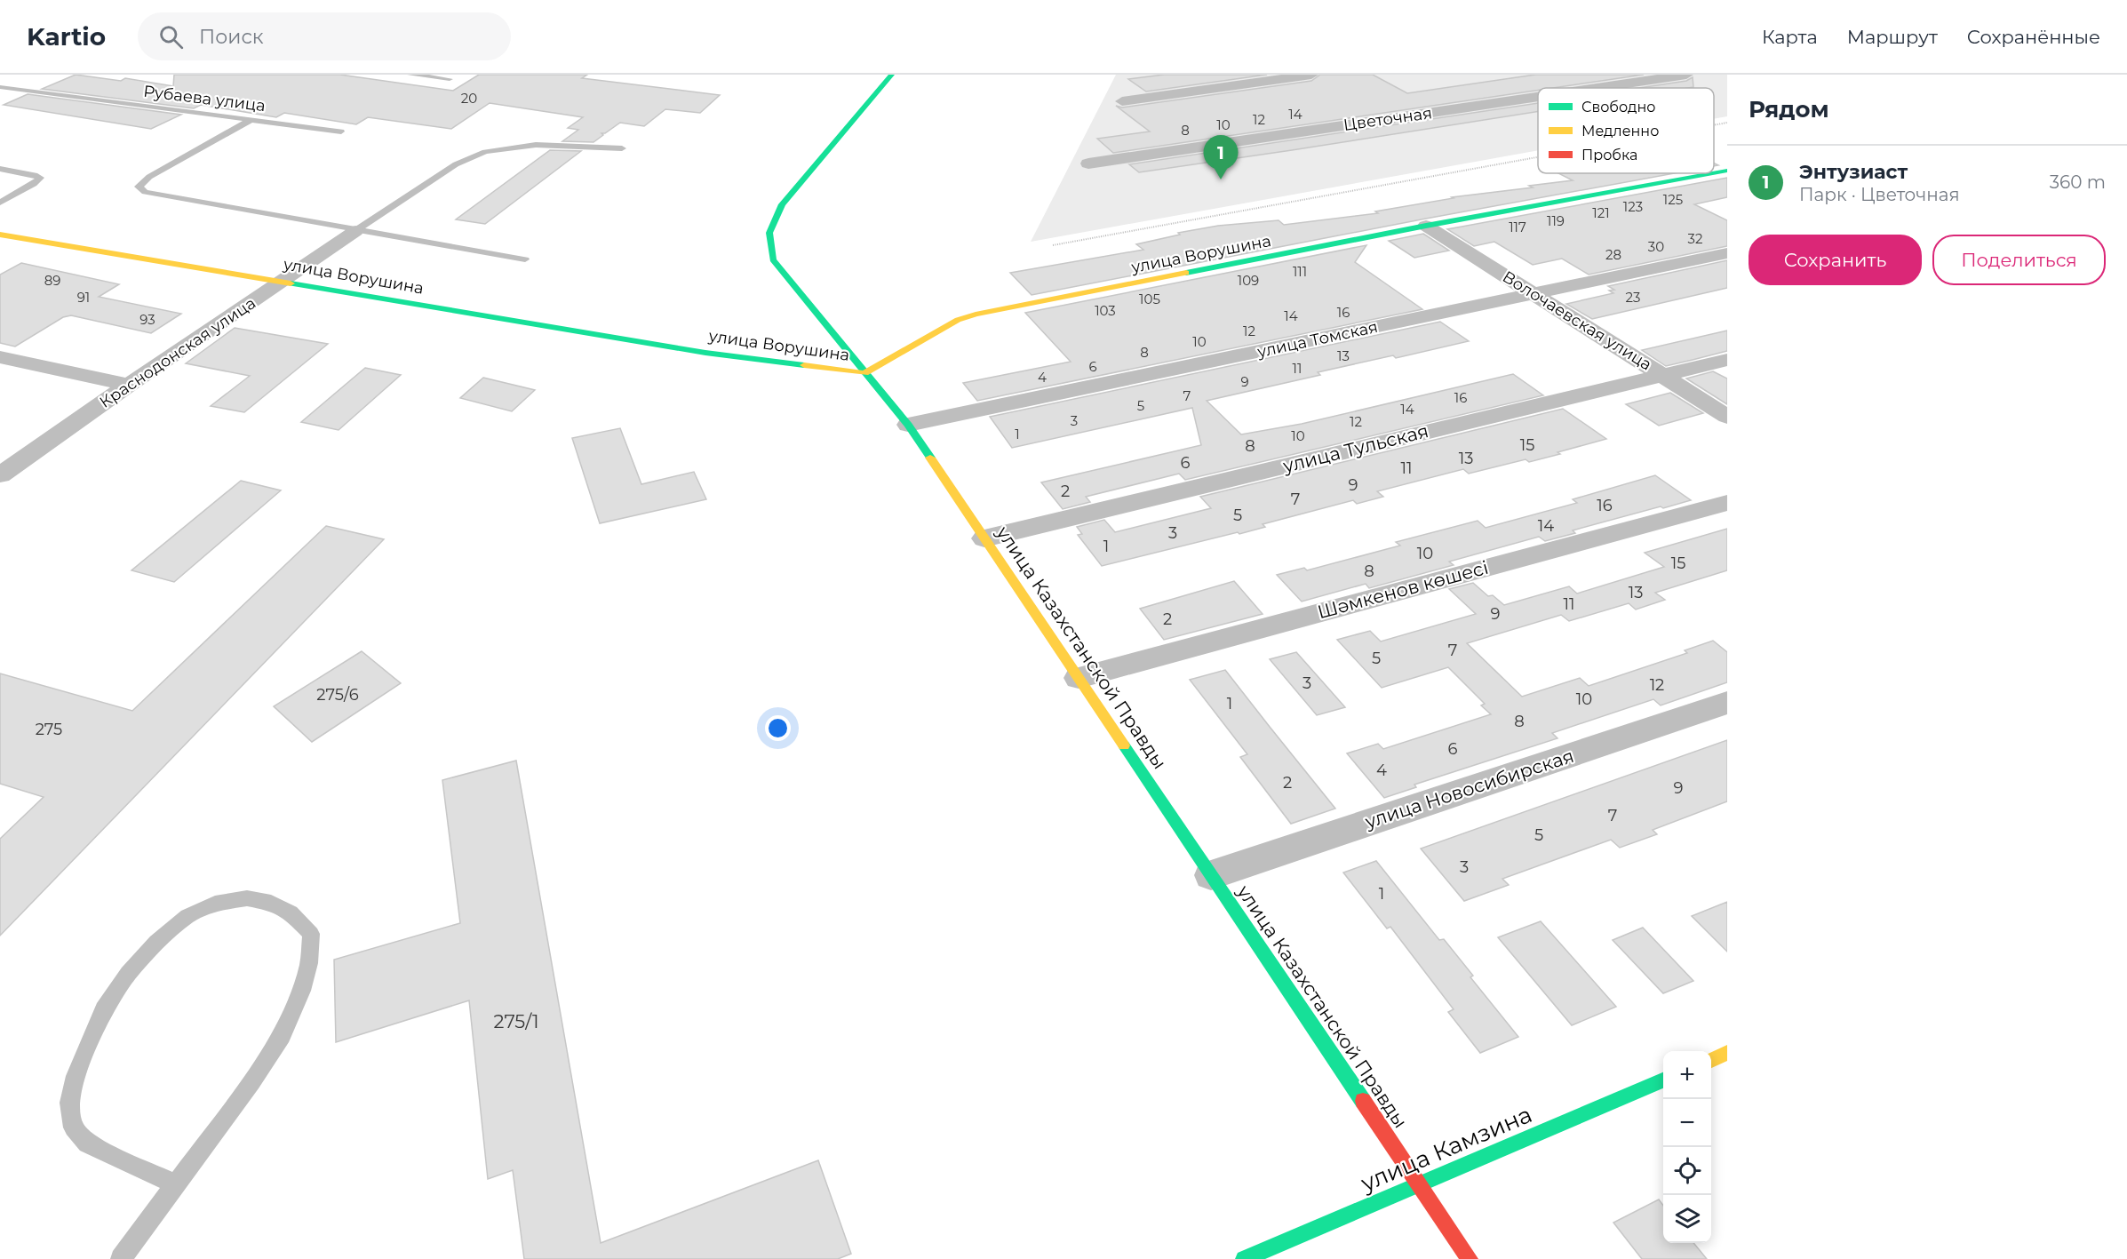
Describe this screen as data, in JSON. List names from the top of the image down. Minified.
{"streets":{"street":["Цветочная","улица Ворушина","Волочаевская улица","улица Томская","Краснодонская улица","улица Тульская","Шәмкенов көшесі","улица Казахстанской Правды","улица Новосибирская","улица Камзина"],"lane":["Рубаева улица"]},"crossings":[["улица Ворушина","Волочаевская улица"],["улица Ворушина","Краснодонская улица"],["улица Ворушина","улица Казахстанской Правды"],["Волочаевская улица","улица Томская"],["Волочаевская улица","улица Тульская"],["улица Томская","улица Казахстанской Правды"],["улица Тульская","улица Казахстанской Правды"],["Шәмкенов көшесі","улица Казахстанской Правды"],["улица Казахстанской Правды","улица Новосибирская"],["улица Казахстанской Правды","улица Камзина"]],"house_numbers":["20","14","12","10","8","125","123","121","119","117","32","30","28","111","89","109","91","23","105","103","16","14","93","12","10","8","13","6","11","4","9","7","16","5","14","3","12","1","10","15","8","13","6","11","9","2","7","16","5","14","3","1","10","15","8","13","11","9","2","7","5","3","12","275/6","10","1","8","275","6","4","2","9","7","5","3","1","275/1"],"legend":["Свободно","Медленно","Пробка"],"page":{"header":"Kartio","search":"Поиск","nav":["Карта","Маршрут","Сохранённые"],"heading":"Рядом","pins":"1","list":[{"mark":"1","name":"Энтузиаст","note":"Парк · Цветочная","value":"360 m"}],"buttons":["Сохранить","Поделиться"],"map_buttons":["+","−"]}}
